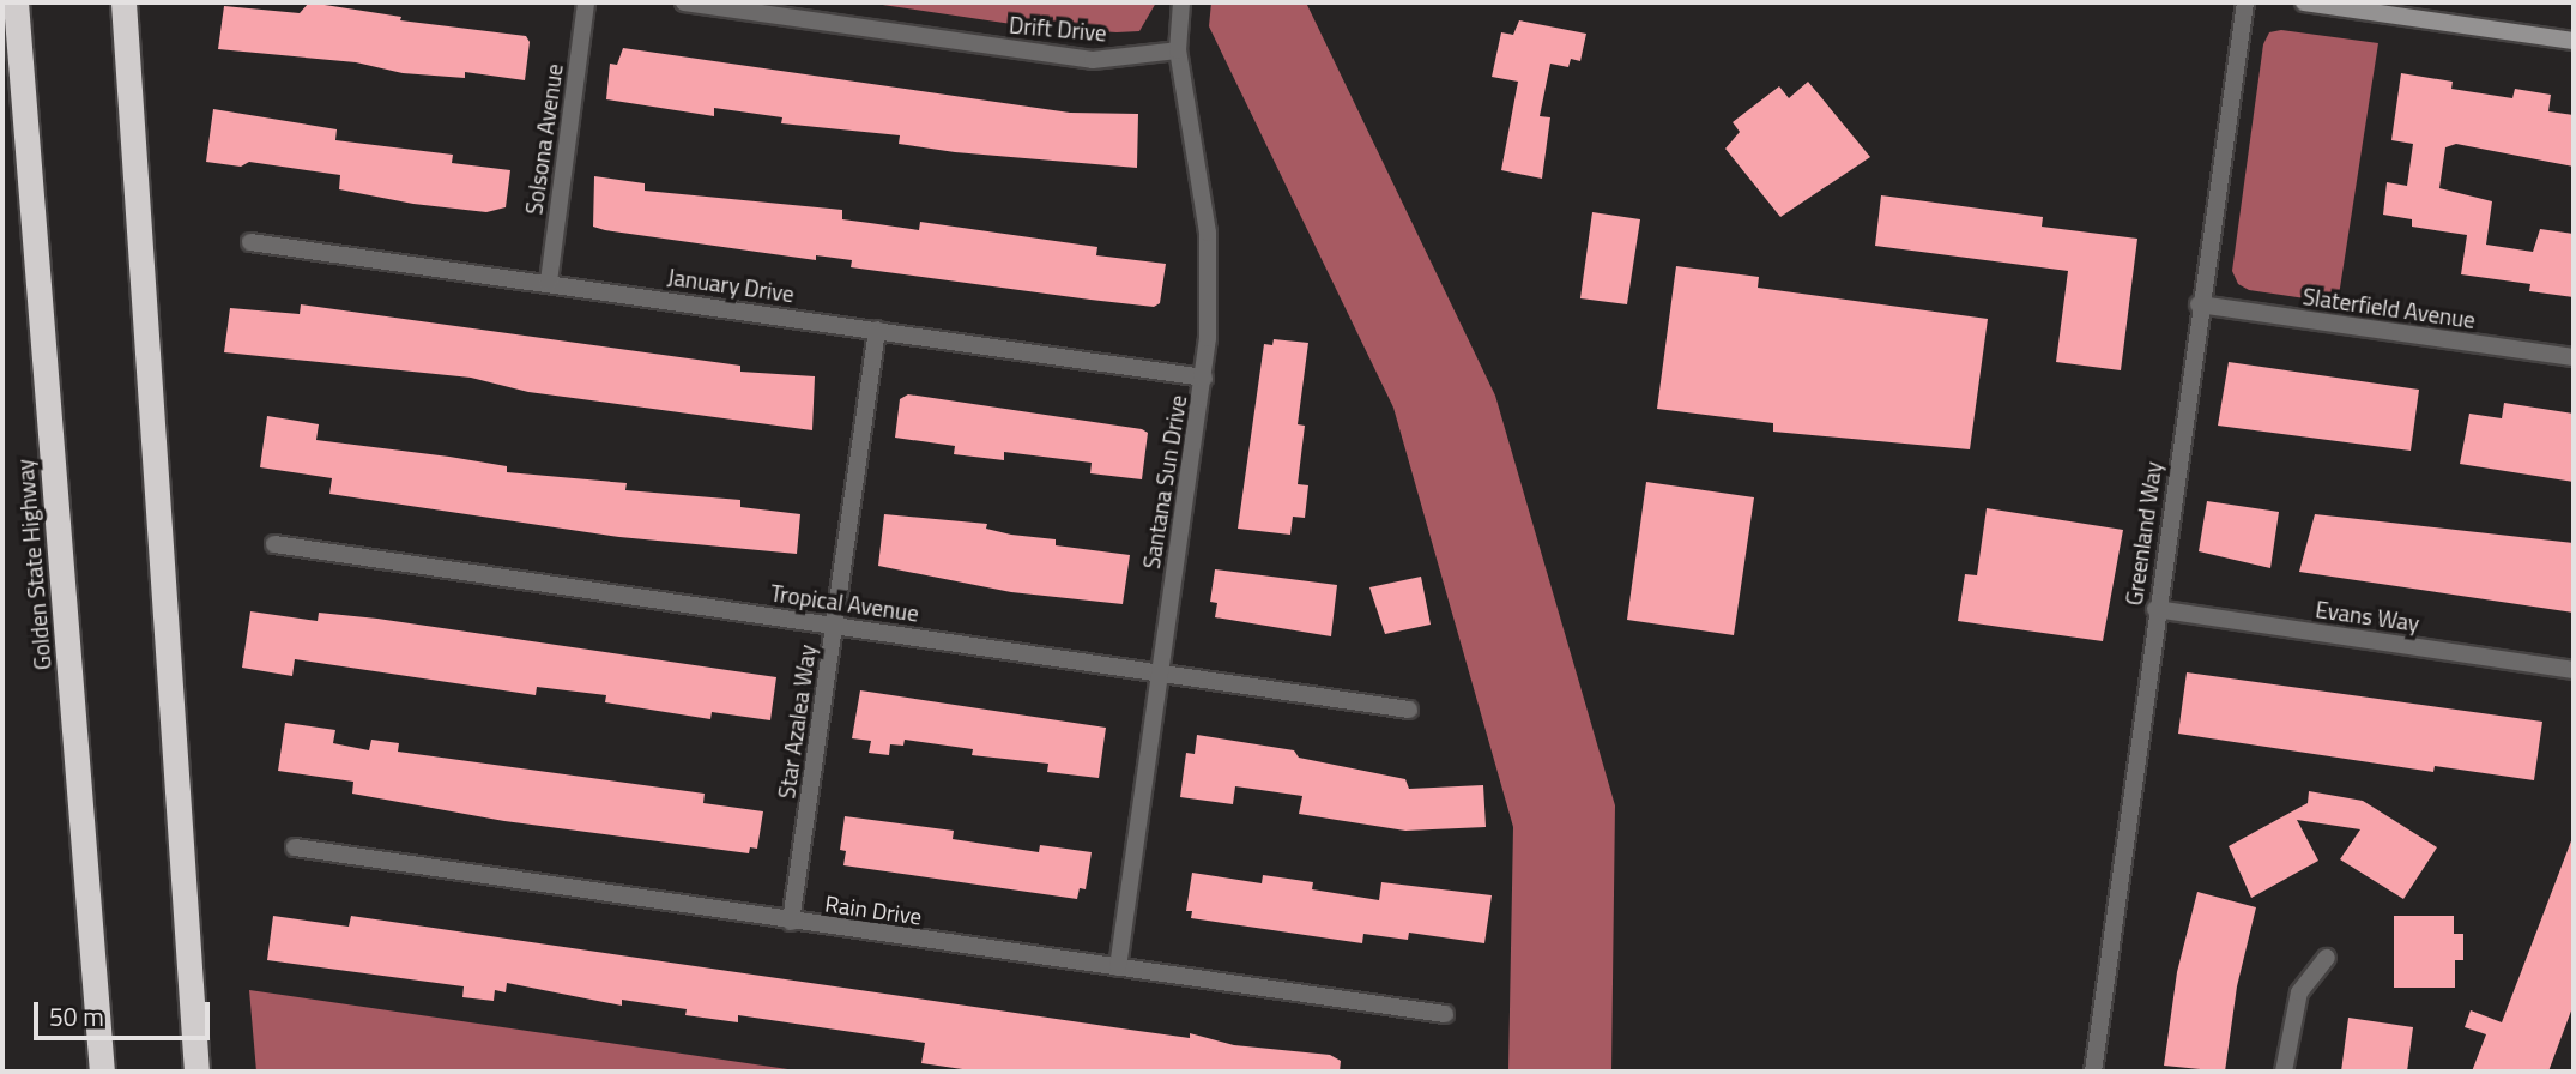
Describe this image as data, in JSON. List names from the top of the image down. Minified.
{"streets":{"highway":["Golden State Highway"],"street":["Drift Drive","Solsona Avenue","January Drive","Slaterfield Avenue","Santana Sun Drive","Greenland Way","Tropical Avenue","Evans Way","Star Azalea Way","Rain Drive"]},"crossings":[["Drift Drive","Santana Sun Drive"],["Solsona Avenue","January Drive"],["January Drive","Santana Sun Drive"],["January Drive","Star Azalea Way"],["Slaterfield Avenue","Greenland Way"],["Santana Sun Drive","Tropical Avenue"],["Santana Sun Drive","Rain Drive"],["Greenland Way","Evans Way"],["Tropical Avenue","Star Azalea Way"],["Star Azalea Way","Rain Drive"]],"scale_bar":"50 m"}
